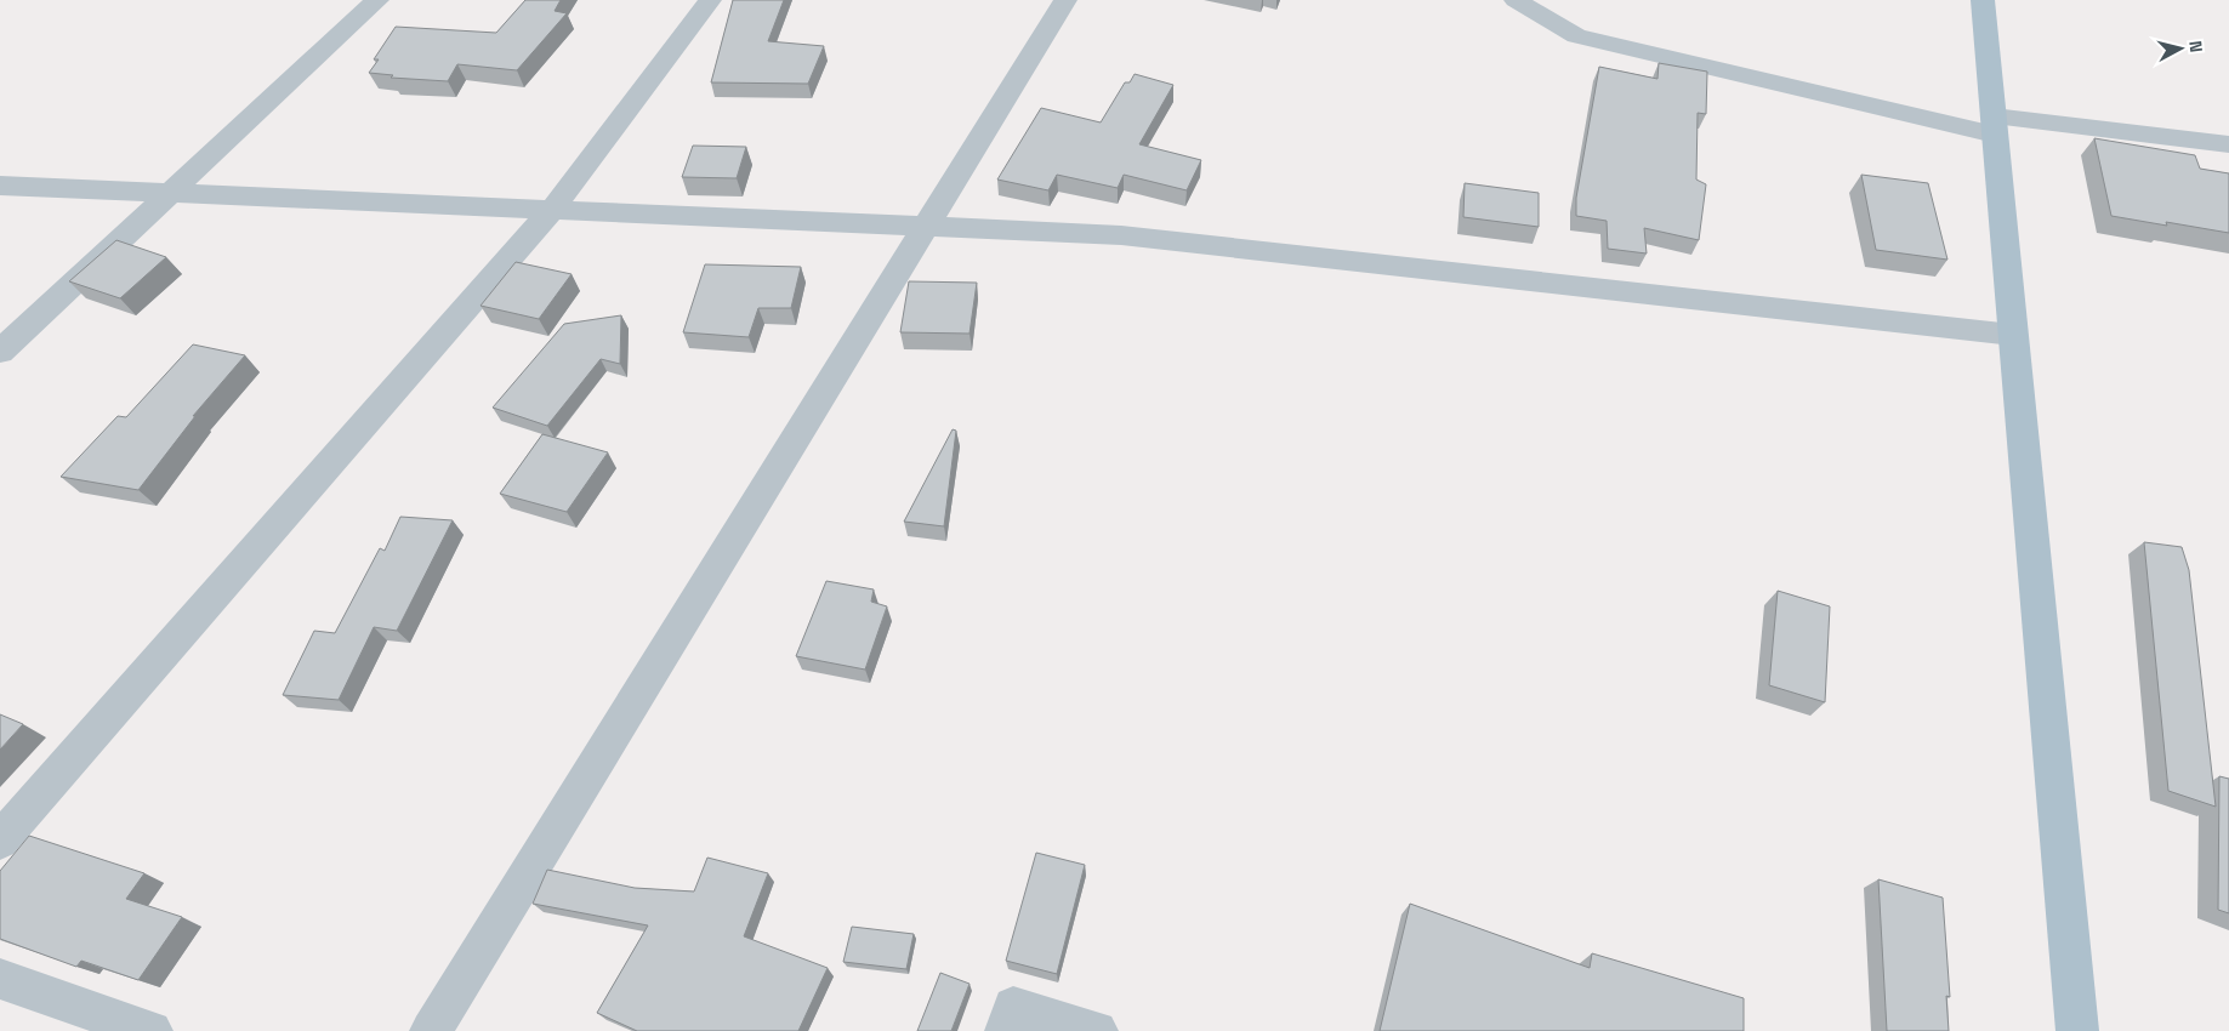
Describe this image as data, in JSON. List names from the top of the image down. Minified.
{"north":"right"}
